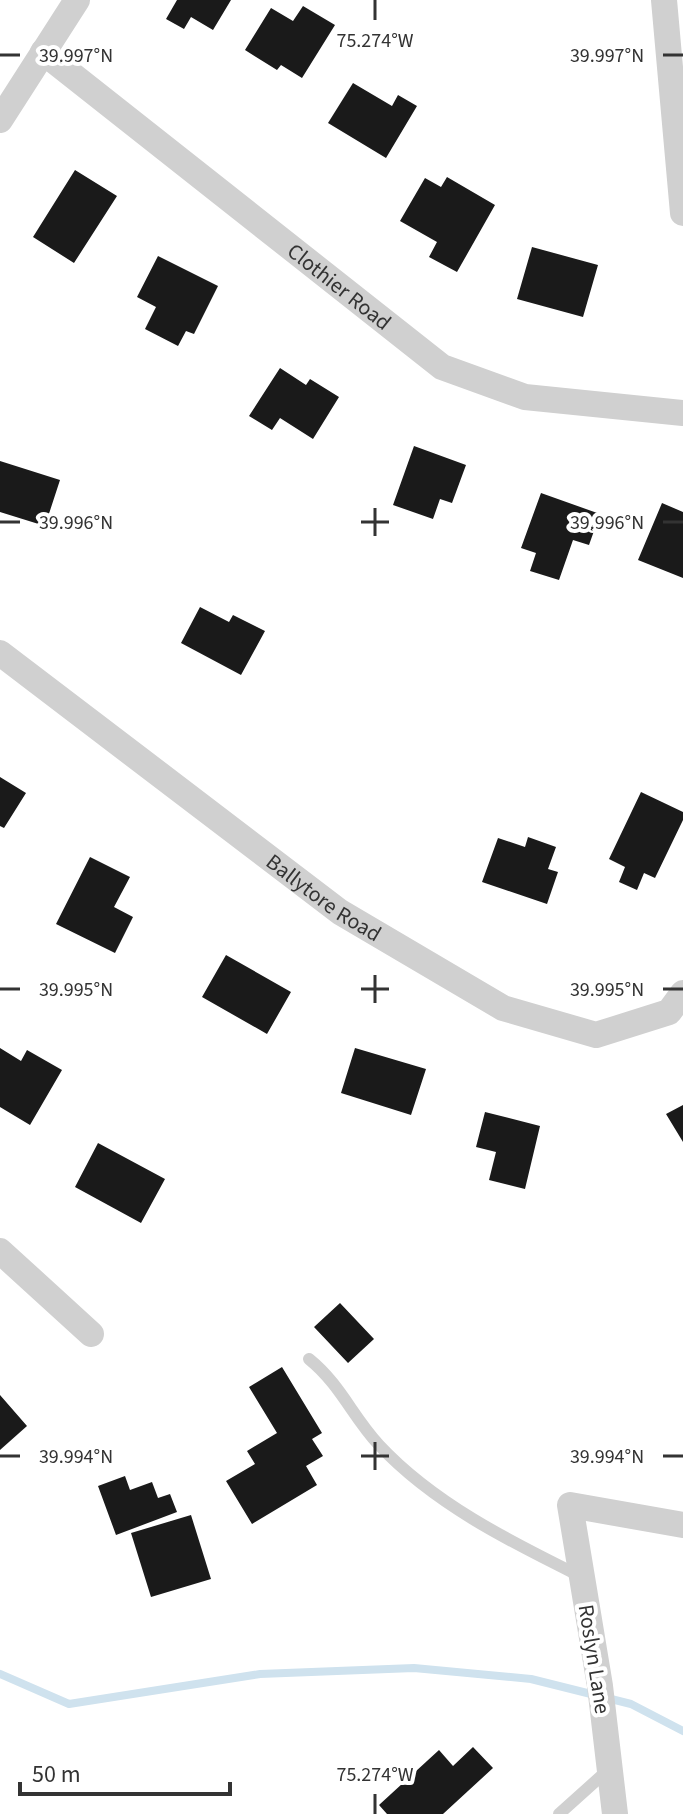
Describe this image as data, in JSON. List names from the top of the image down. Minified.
{"streets":{"street":["Clothier Road","Ballytore Road","Roslyn Lane"]},"scale_bar":"50 m","coordinates":["75.274°W","39.997°N","39.996°N","39.995°N","39.994°N"]}
